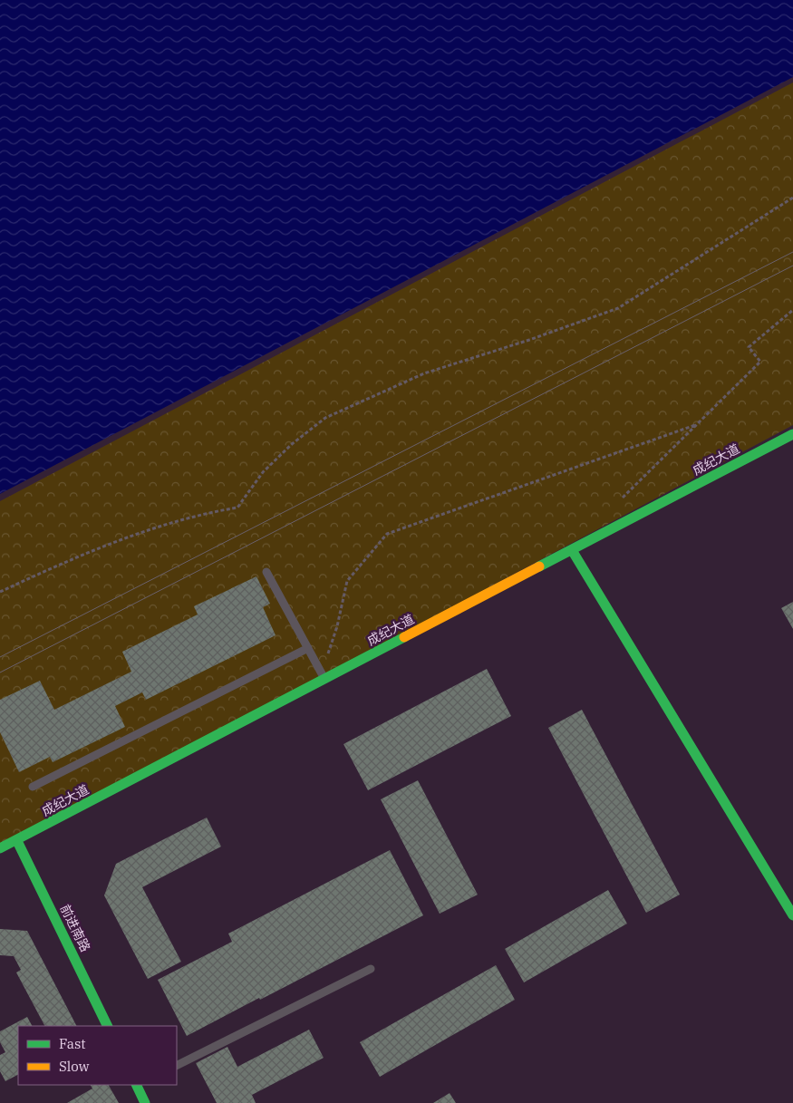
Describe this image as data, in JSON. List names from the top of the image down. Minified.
{"streets":{"main road":["成纪大道","前进南路"]},"crossings":[["成纪大道","前进南路"]],"legend":["Fast","Slow"]}
